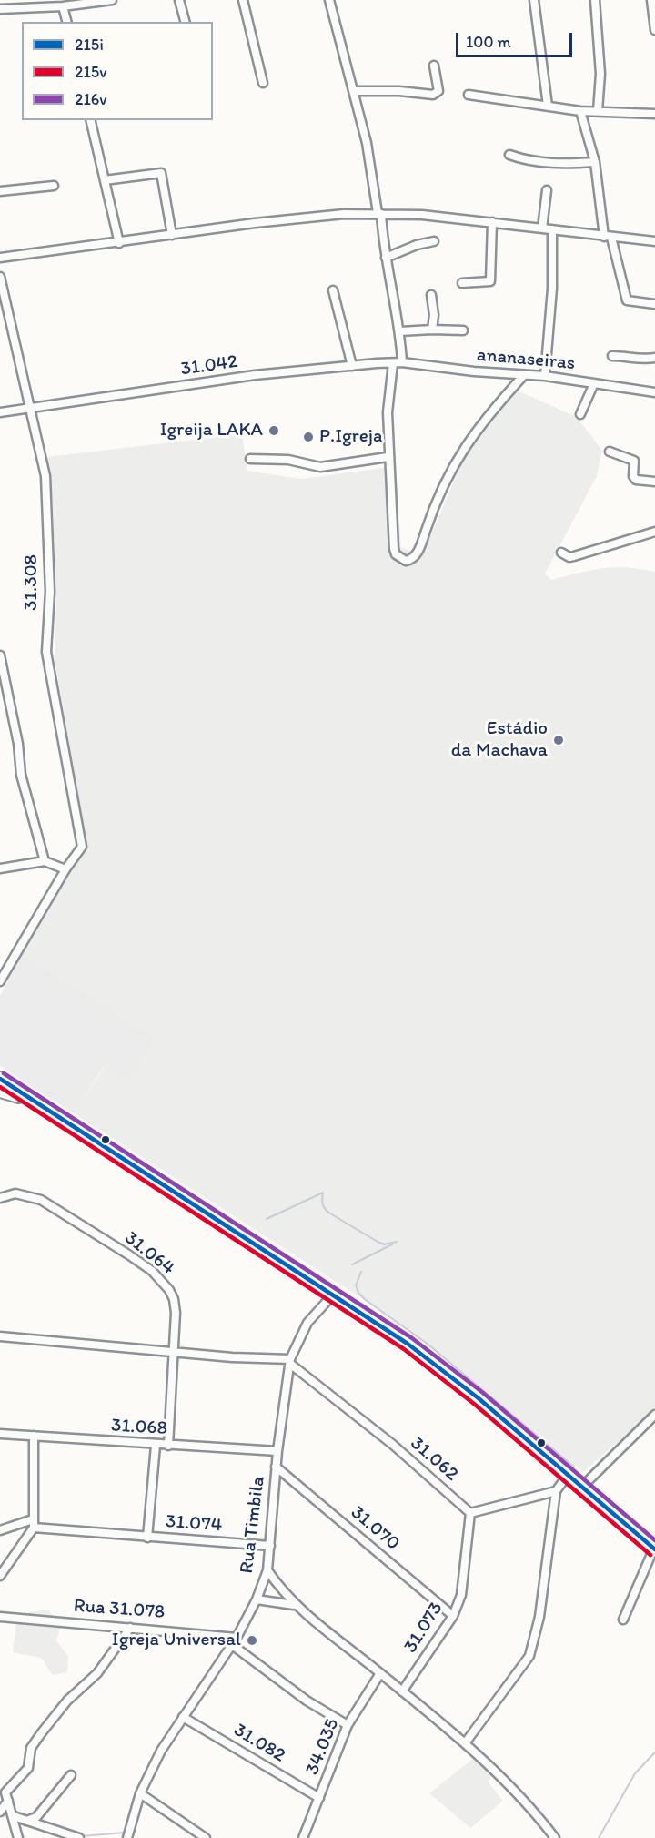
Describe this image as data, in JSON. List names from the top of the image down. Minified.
{"streets":{"street":["ananaseiras","31.042","31.308","31.064","31.068","31.062","31.074","Rua Timbila","31.070","Rua 31.078","31.073","31.082","34.035"]},"crossings":[["ananaseiras","31.042"],["31.042","31.308"],["31.064","31.068"],["31.068","31.074"],["31.068","Rua Timbila"],["31.062","Rua Timbila"],["31.062","31.073"],["31.074","Rua Timbila"],["Rua Timbila","31.070"],["Rua Timbila","Rua 31.078"],["Rua Timbila","31.082"],["31.070","31.073"],["31.082","34.035"]],"places":["Igreija LAKA","P.Igreja","Estádio da Machava","Igreja Universal"],"lines":["transit line 216v","transit line 215i","transit line 215v"],"legend":["215i","215v","216v"],"scale_bar":"100 m"}
